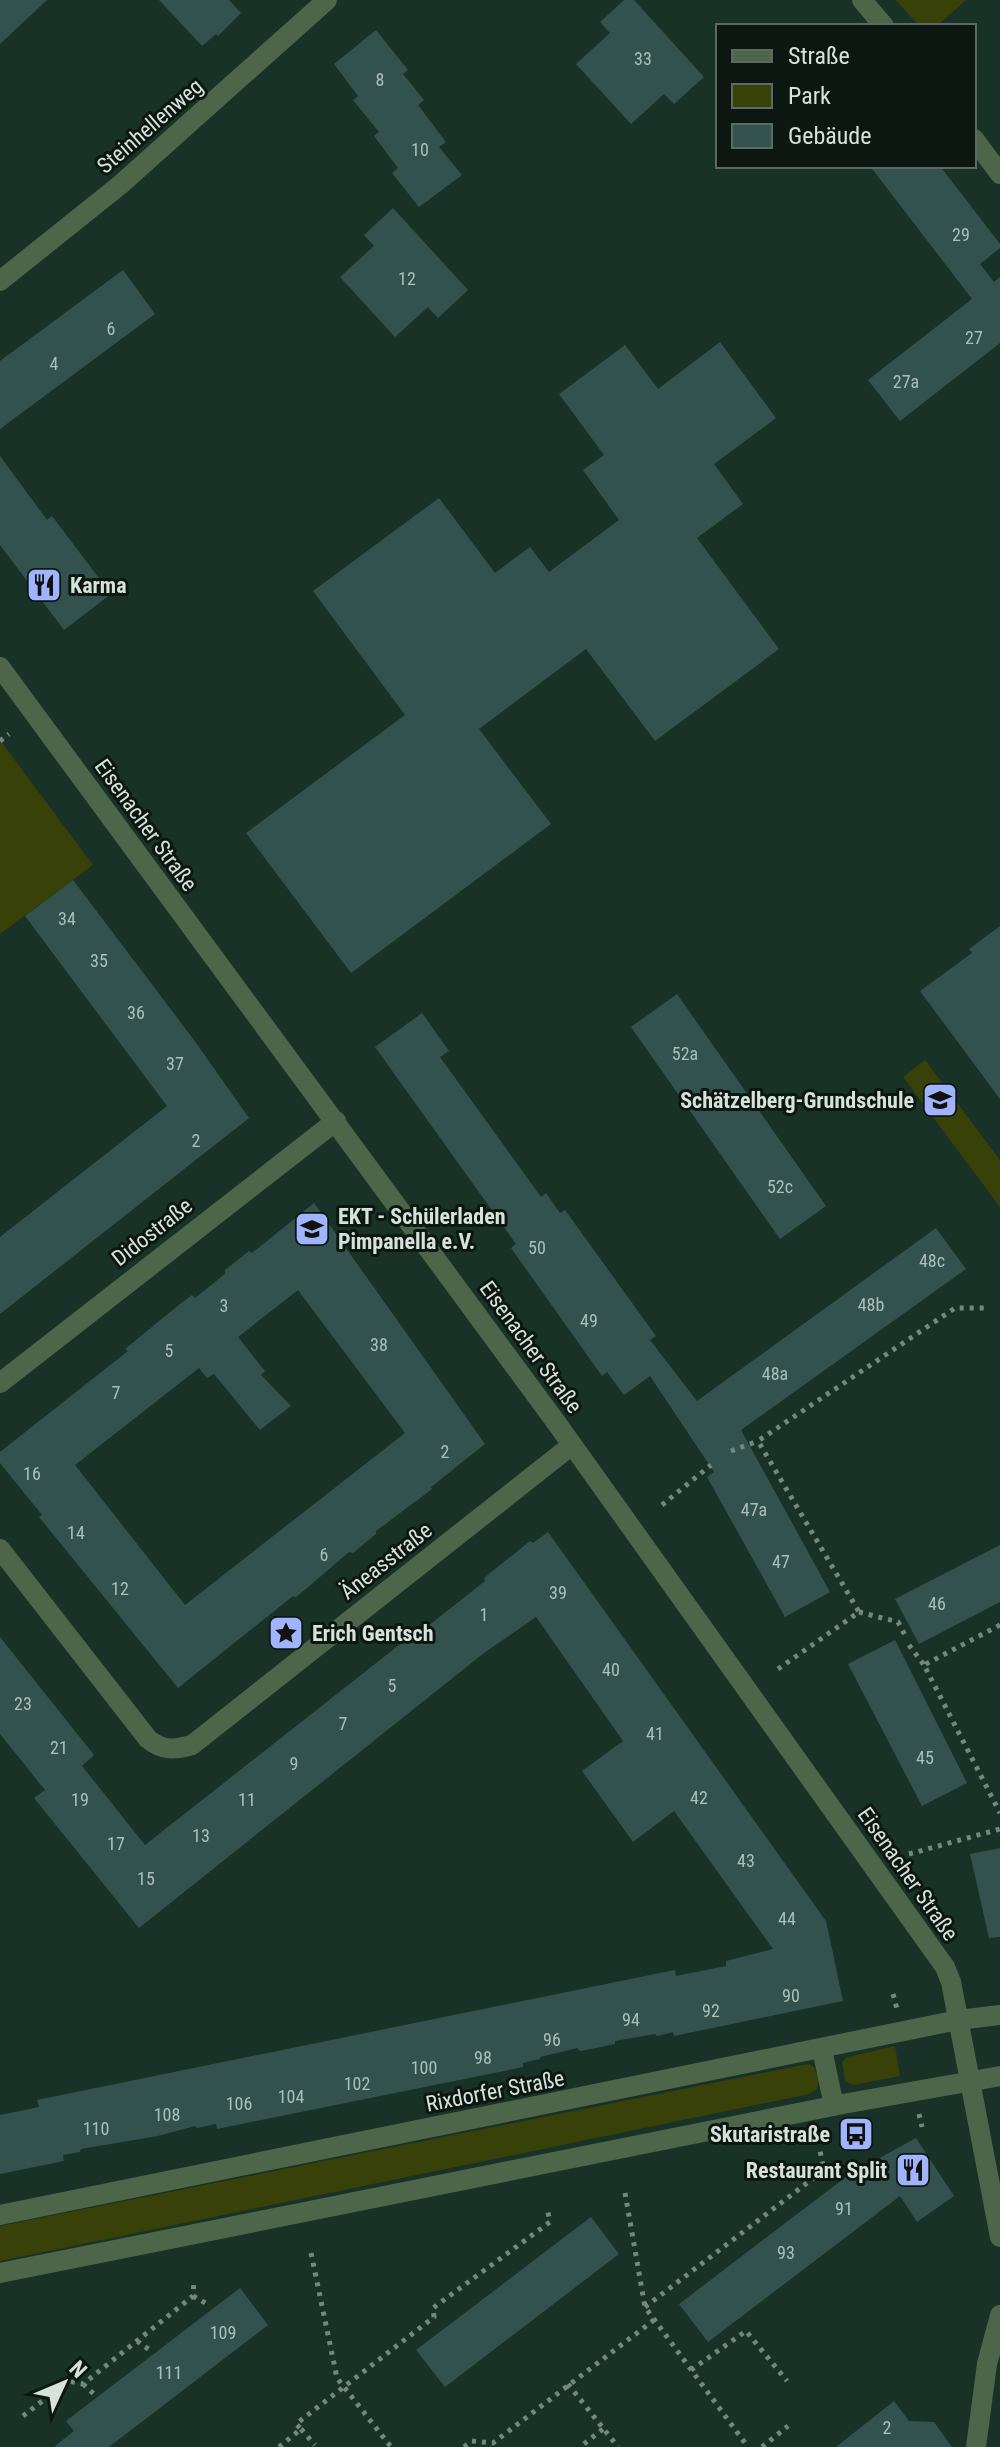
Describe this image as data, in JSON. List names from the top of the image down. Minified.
{"streets":{"street":["Steinhellenweg","Eisenacher Straße","Didostraße","Äneasstraße","Rixdorfer Straße"]},"crossings":[["Eisenacher Straße","Didostraße"],["Eisenacher Straße","Äneasstraße"],["Eisenacher Straße","Rixdorfer Straße"]],"places":{"restaurant":["Karma","Restaurant Split"],"school or university":["Schätzelberg-Grundschule","EKT - Schülerladen Pimpanella e.V."],"place":["Erich Gentsch"],"bus stop":["Skutaristraße"]},"house_numbers":["33","8","10","29","12","6","27","4","27a","34","35","36","52a","37","2","52c","50","48c","48b","3","49","38","5","48a","7","2","16","47a","14","6","47","12","39","46","1","40","5","23","7","41","21","45","9","42","19","11","13","17","43","15","44","90","92","94","96","98","100","102","104","106","108","110","91","93","109","111","2"],"legend":["Straße","Park","Gebäude"],"north":"top right"}
